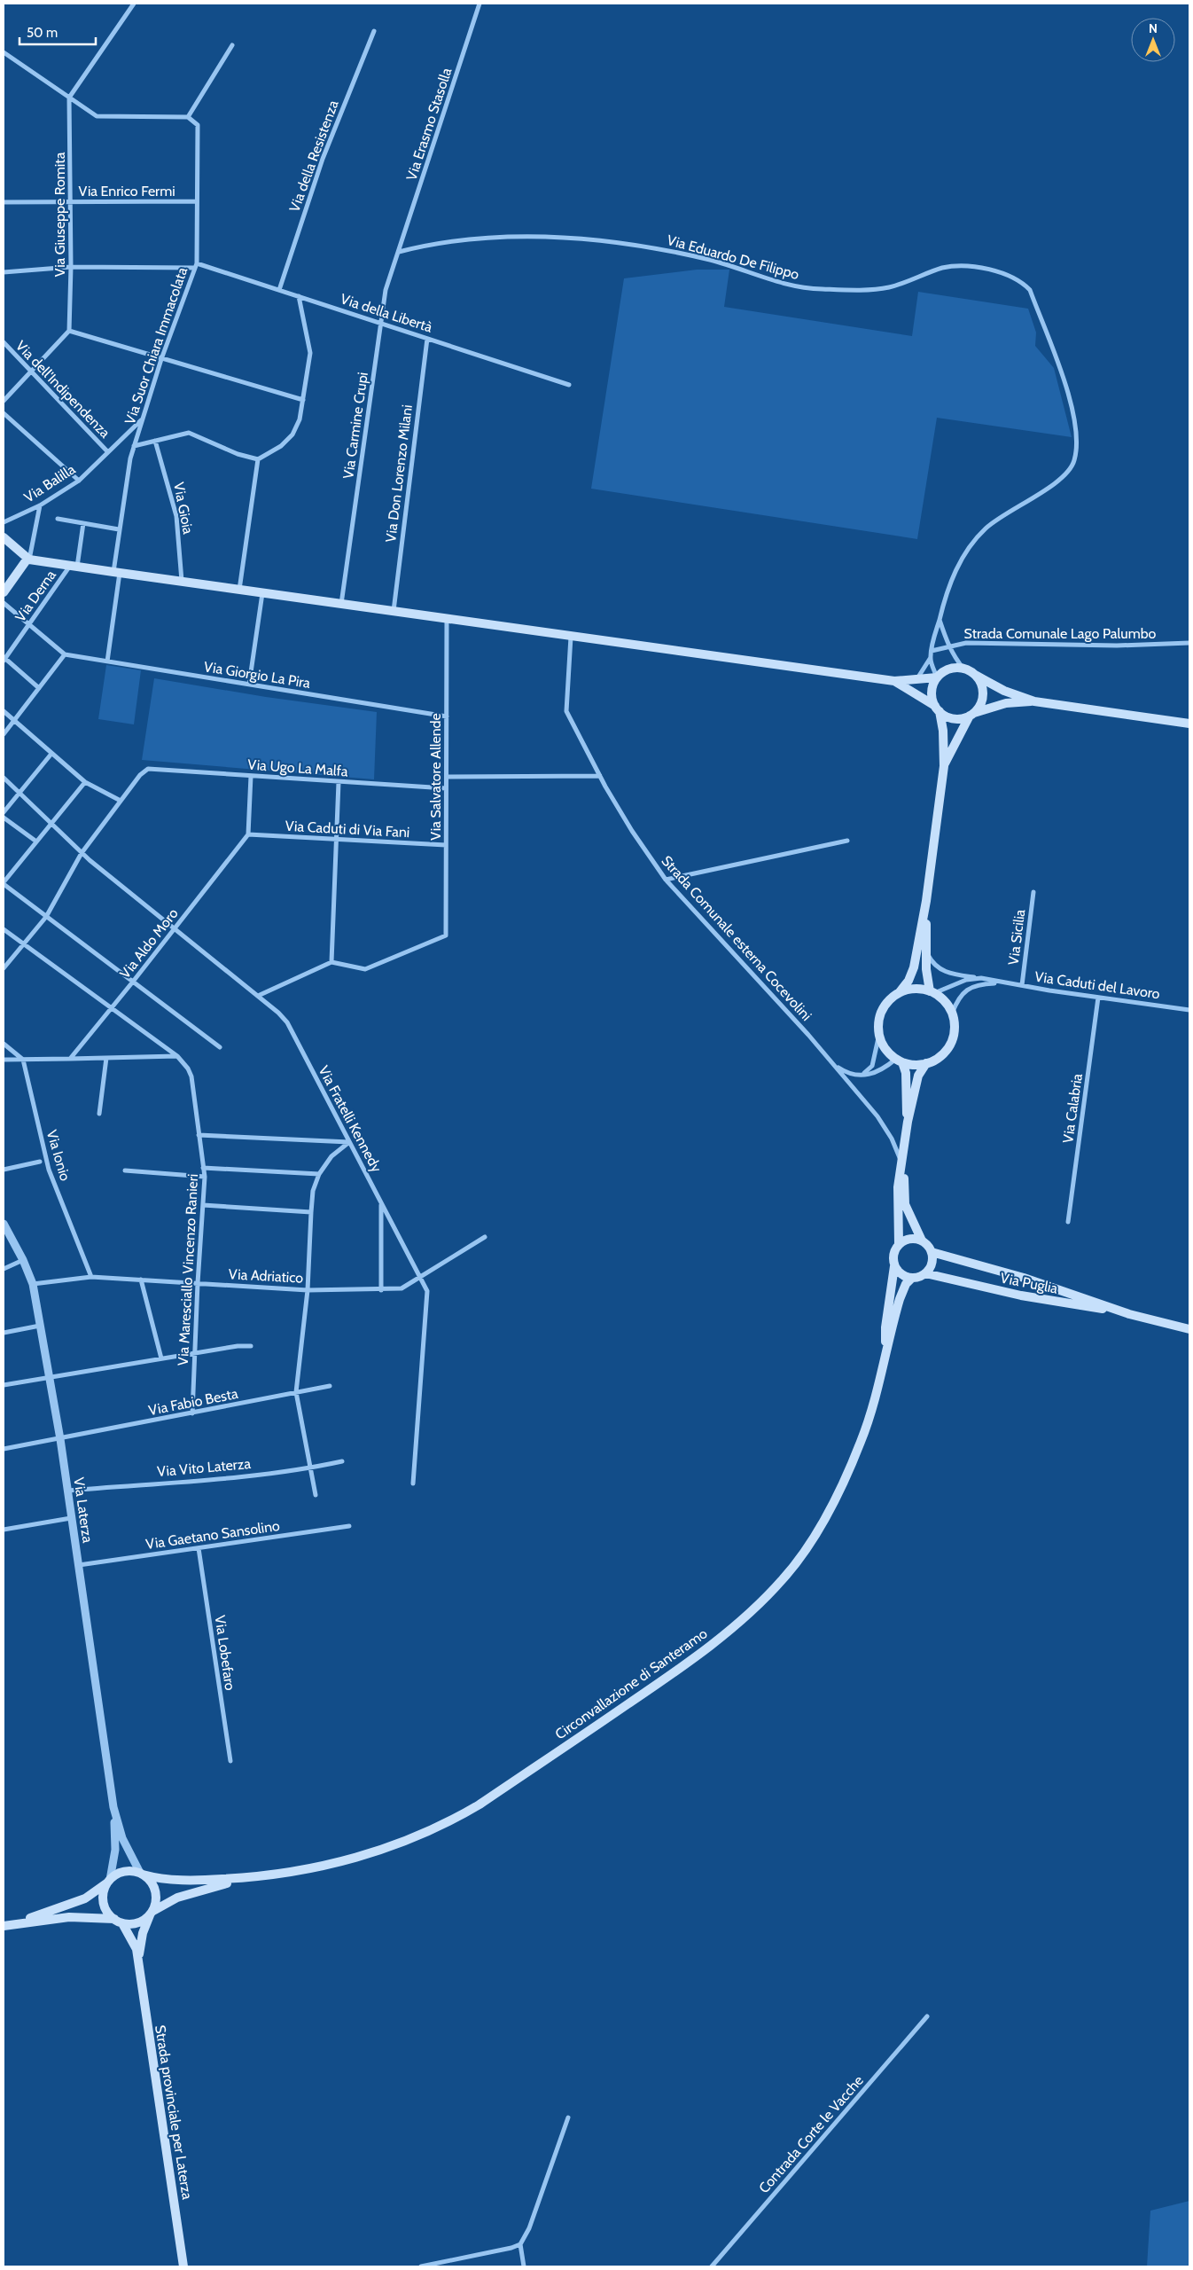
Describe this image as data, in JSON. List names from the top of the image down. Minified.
{"streets":{"main road":["Via Puglia","Circonvallazione di Santeramo","Strada provinciale per Laterza"],"street":["Via Erasmo Stasolla","Via della Resistenza","Via Enrico Fermi","Via Giuseppe Romita","Via Eduardo De Filippo","Via della Libertà","Via Suor Chiara Immacolata","Via dell'Indipendenza","Via Carmine Crupi","Via Don Lorenzo Milani","Via Balilla","Via Gioia","Via Derna","Strada Comunale Lago Palumbo","Via Giorgio La Pira","Via Ugo La Malfa","Via Salvatore Allende","Via Caduti di Via Fani","Via Sicilia","Strada Comunale esterna Cocevolini","Via Aldo Moro","Via Caduti del Lavoro","Via Calabria","Via Fratelli Kennedy","Via Ionio","Via Maresciallo Vincenzo Ranieri","Via Adriatico","Via Fabio Besta","Via Vito Laterza","Via Laterza","Via Gaetano Sansolino","Via Lobefaro","Contrada Corte le Vacche"]},"crossings":[["Via Erasmo Stasolla","Via Eduardo De Filippo"],["Via Erasmo Stasolla","Via Carmine Crupi"],["Via della Resistenza","Via della Libertà"],["Via Enrico Fermi","Via Giuseppe Romita"],["Via Enrico Fermi","Via Suor Chiara Immacolata"],["Via Giuseppe Romita","Via della Libertà"],["Via Eduardo De Filippo","Via Carmine Crupi"],["Via Eduardo De Filippo","Strada Comunale Lago Palumbo"],["Via della Libertà","Via Suor Chiara Immacolata"],["Via della Libertà","Via Carmine Crupi"],["Via della Libertà","Via Don Lorenzo Milani"],["Via Suor Chiara Immacolata","Via Balilla"],["Via Suor Chiara Immacolata","Via Giorgio La Pira"],["Via dell'Indipendenza","Via Balilla"],["Via Giorgio La Pira","Via Salvatore Allende"],["Via Ugo La Malfa","Via Salvatore Allende"],["Via Salvatore Allende","Via Caduti di Via Fani"],["Via Caduti di Via Fani","Via Aldo Moro"],["Via Sicilia","Via Caduti del Lavoro"],["Via Aldo Moro","Via Fratelli Kennedy"],["Via Aldo Moro","Via Maresciallo Vincenzo Ranieri"],["Via Caduti del Lavoro","Via Calabria"],["Via Fratelli Kennedy","Via Adriatico"],["Via Ionio","Via Adriatico"],["Via Maresciallo Vincenzo Ranieri","Via Adriatico"],["Via Maresciallo Vincenzo Ranieri","Via Fabio Besta"],["Via Adriatico","Via Laterza"],["Via Fabio Besta","Via Laterza"],["Via Vito Laterza","Via Laterza"],["Via Laterza","Via Gaetano Sansolino"],["Via Gaetano Sansolino","Via Lobefaro"]],"scale_bar":"50 m","north":"top"}
